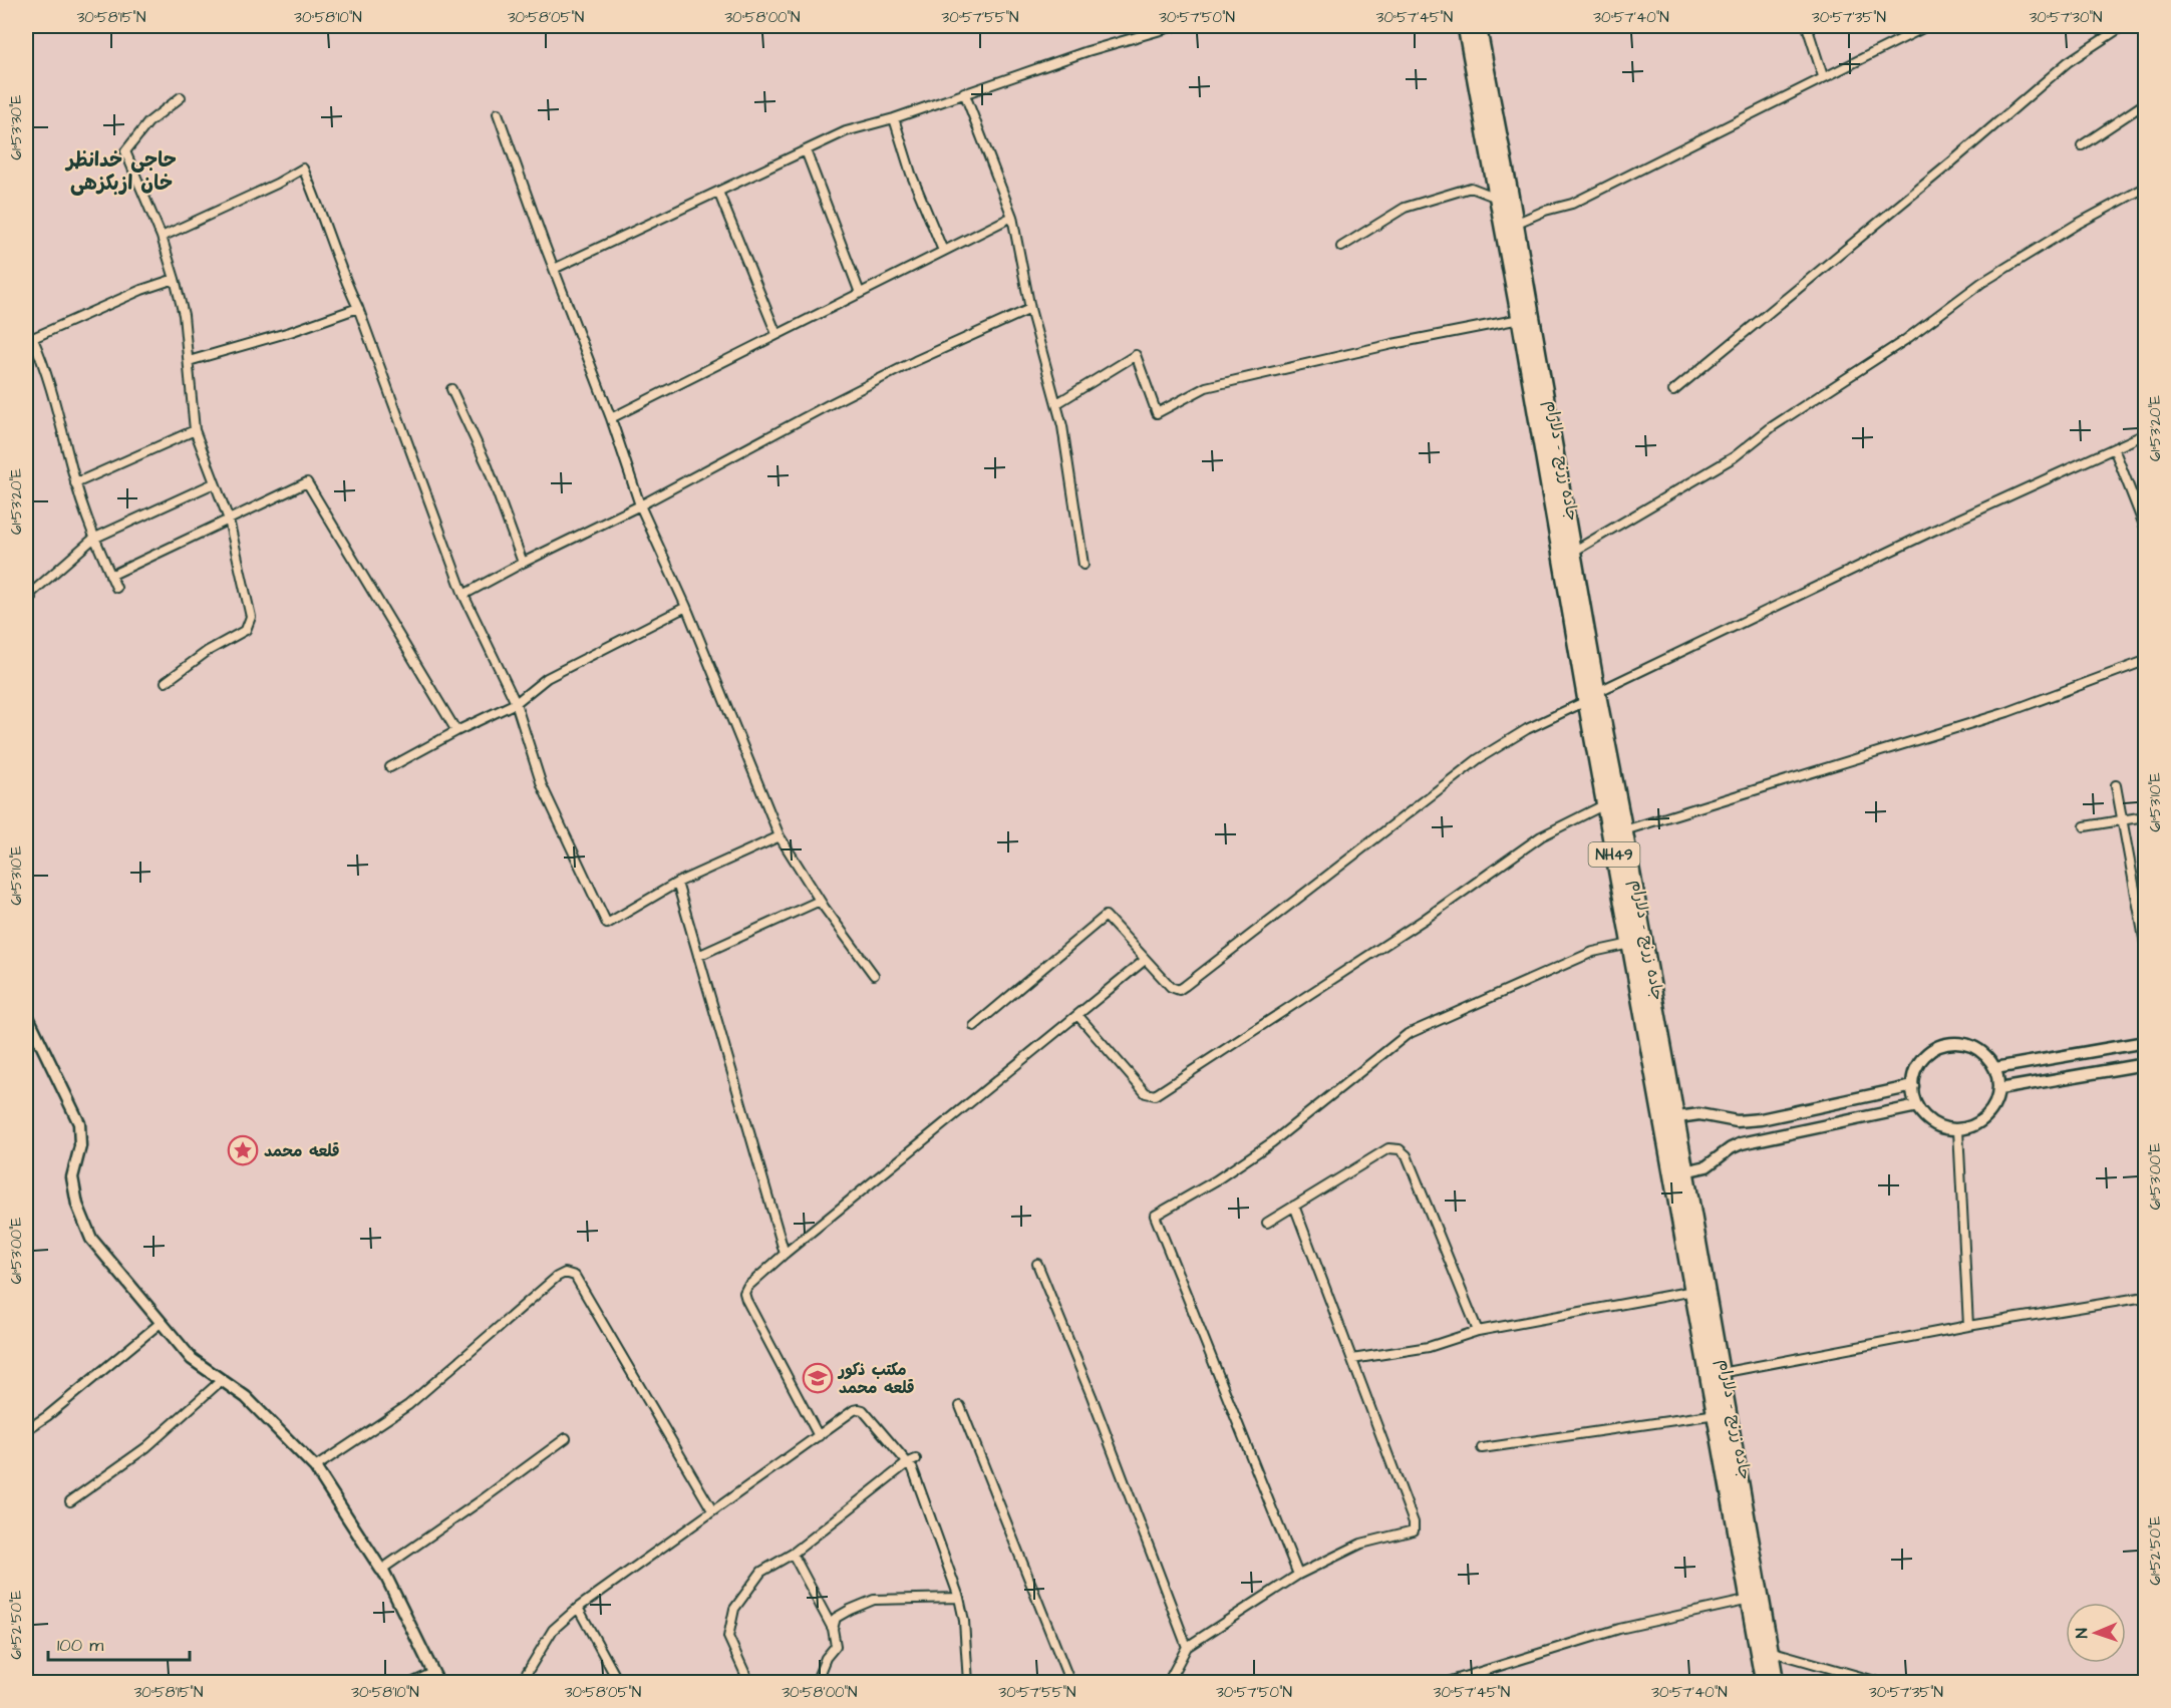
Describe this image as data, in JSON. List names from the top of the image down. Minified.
{"streets":{"highway":["جاده زرنج - دلارام","NH49"]},"districts":["حاجی خدانظر خان ازبکزهی"],"places":{"place":["قلعه محمد"],"school or university":["مکتب ذکور قلعه محمد"]},"scale_bar":"100 m","north":"left","coordinates":["30°58'15\"N","30°58'10\"N","30°58'05\"N","30°58'00\"N","30°57'55\"N","30°57'50\"N","30°57'45\"N","30°57'40\"N","30°57'35\"N","30°57'30\"N","61°53'30\"E","61°53'20\"E","61°53'10\"E","61°53'00\"E","61°52'50\"E"]}
